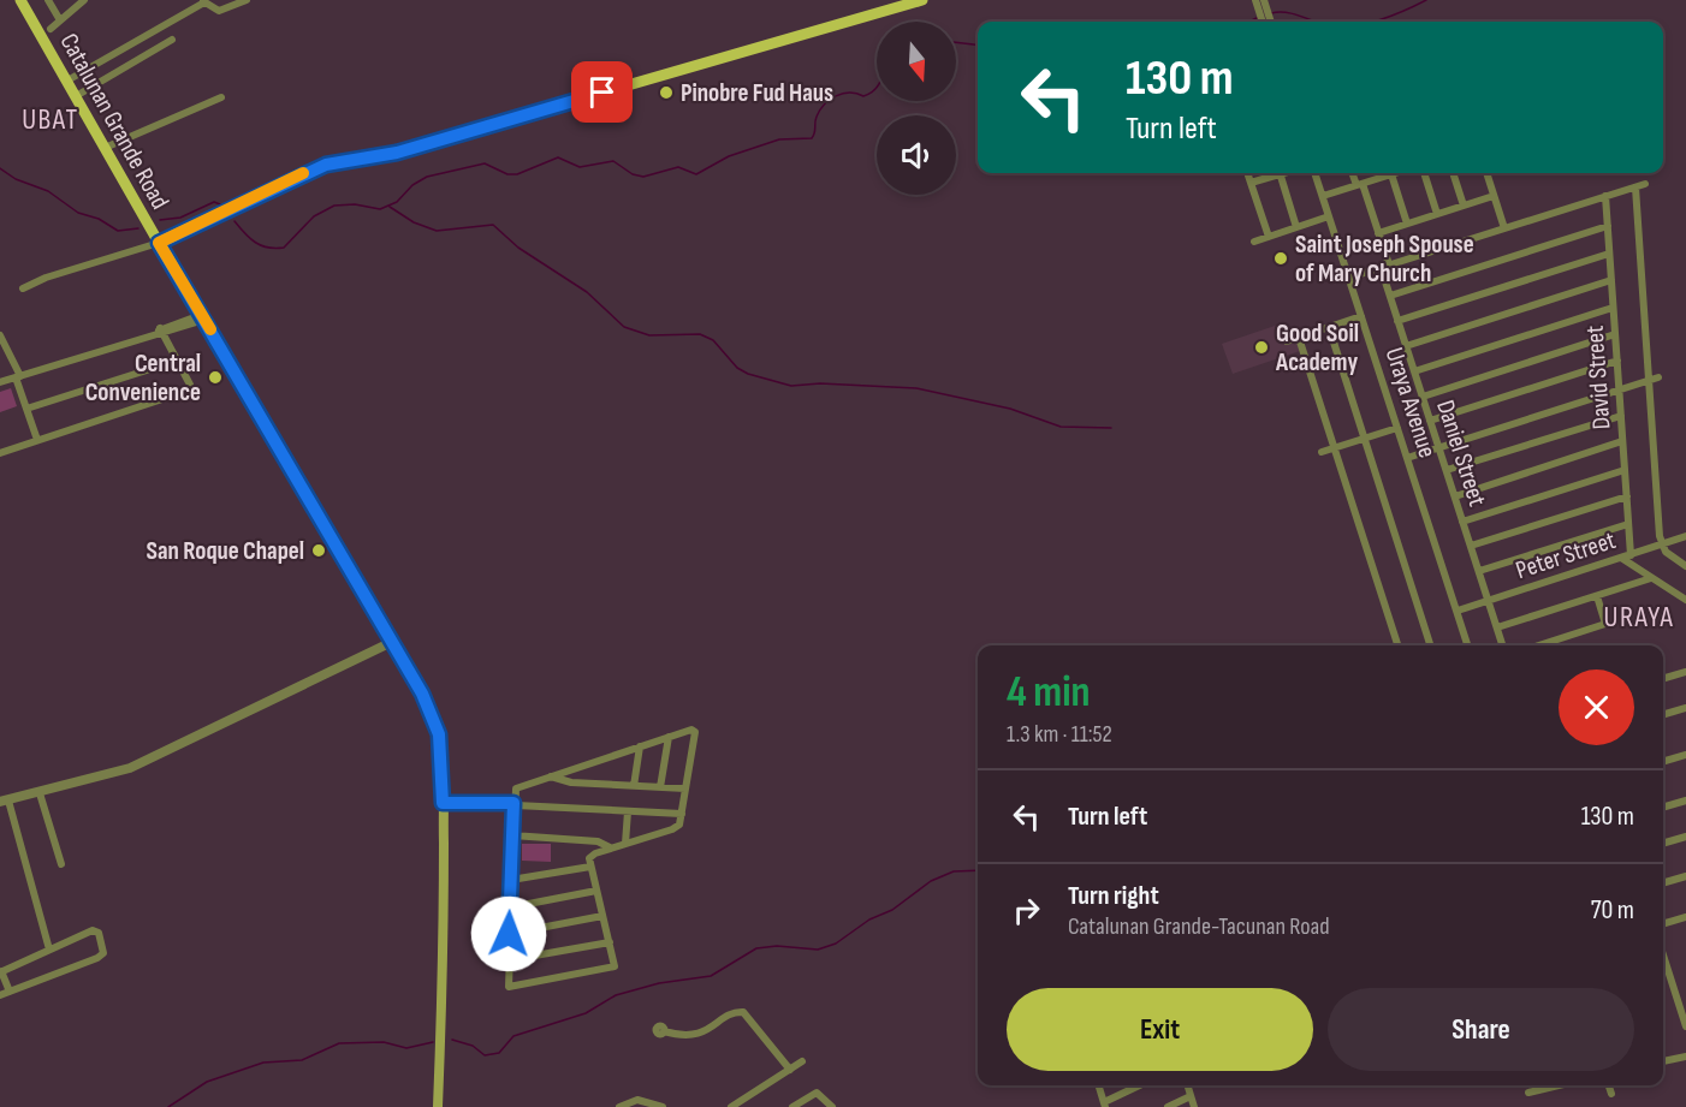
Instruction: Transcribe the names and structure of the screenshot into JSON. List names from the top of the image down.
{
  "streets": {
    "main road": ["Catalunan Grande Road"],
    "street": [
      "David Street",
      "Uraya Avenue",
      "Daniel Street",
      "Peter Street"
    ]
  },
  "crossings": [
    ["David Street", "Peter Street"],
    ["Uraya Avenue", "Peter Street"],
    ["Daniel Street", "Peter Street"]
  ],
  "districts": ["UBAT", "URAYA"],
  "places": [
    "Pinobre Fud Haus",
    "Saint Joseph Spouse of Mary Church",
    "Good Soil Academy",
    "Central Convenience",
    "San Roque Chapel"
  ],
  "north": "bottom",
  "page": {
    "turn": ["130 m", "Turn left"],
    "heading": ["4 min", "1.3 km · 11:52"],
    "list": [
      {
        "name": "Turn left",
        "value": "130 m"
      },
      {
        "name": "Turn right",
        "note": "Catalunan Grande-Tacunan Road",
        "value": "70 m"
      }
    ],
    "buttons": ["Exit", "Share"]
  }
}
